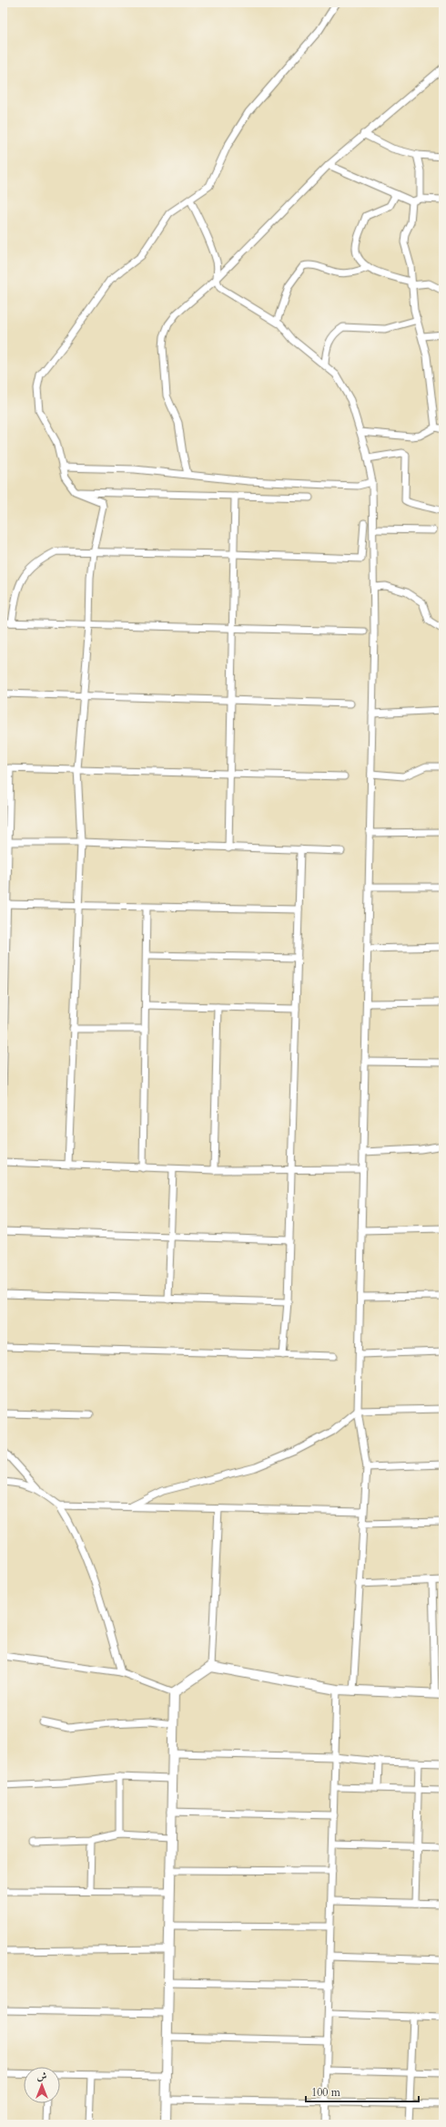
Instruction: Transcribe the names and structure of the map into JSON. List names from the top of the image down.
{
  "scale_bar": "100 m",
  "north": "top"
}
